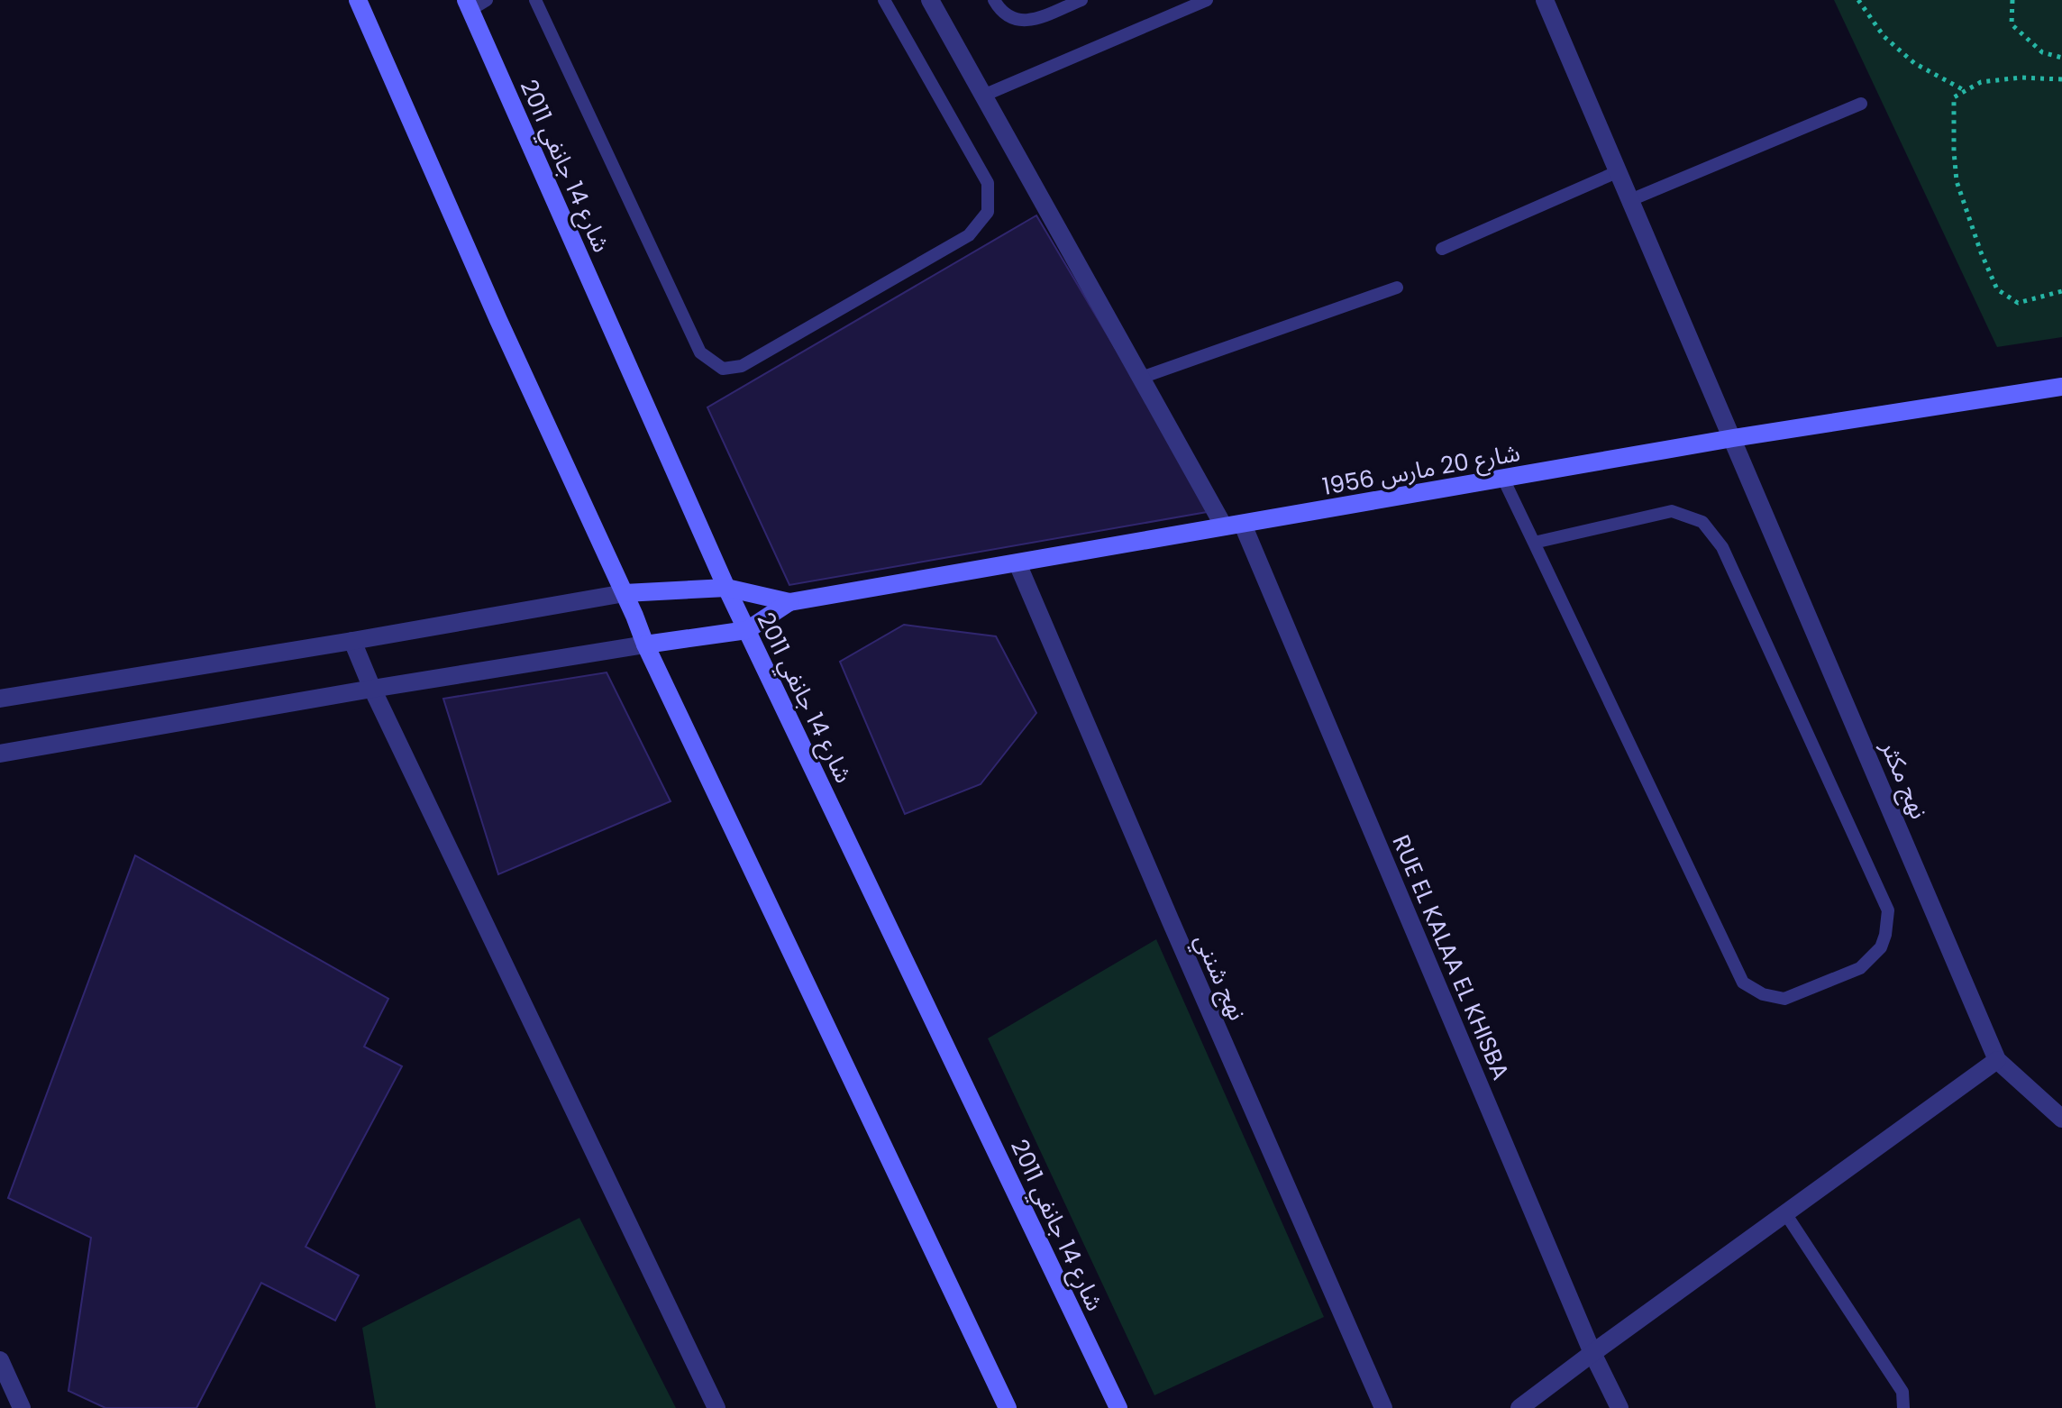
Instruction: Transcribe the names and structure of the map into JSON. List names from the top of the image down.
{
  "streets": {
    "street": [
      "شارع 14 جانفي 2011",
      "شارع 20 مارس 1956",
      "نهج مكثر",
      "RUE EL KALAA EL KHISBA",
      "نهج شنني"
    ]
  },
  "crossings": [
    ["شارع 14 جانفي 2011", "شارع 20 مارس 1956"],
    ["شارع 20 مارس 1956", "نهج مكثر"],
    ["شارع 20 مارس 1956", "RUE EL KALAA EL KHISBA"],
    ["شارع 20 مارس 1956", "نهج شنني"]
  ]
}
